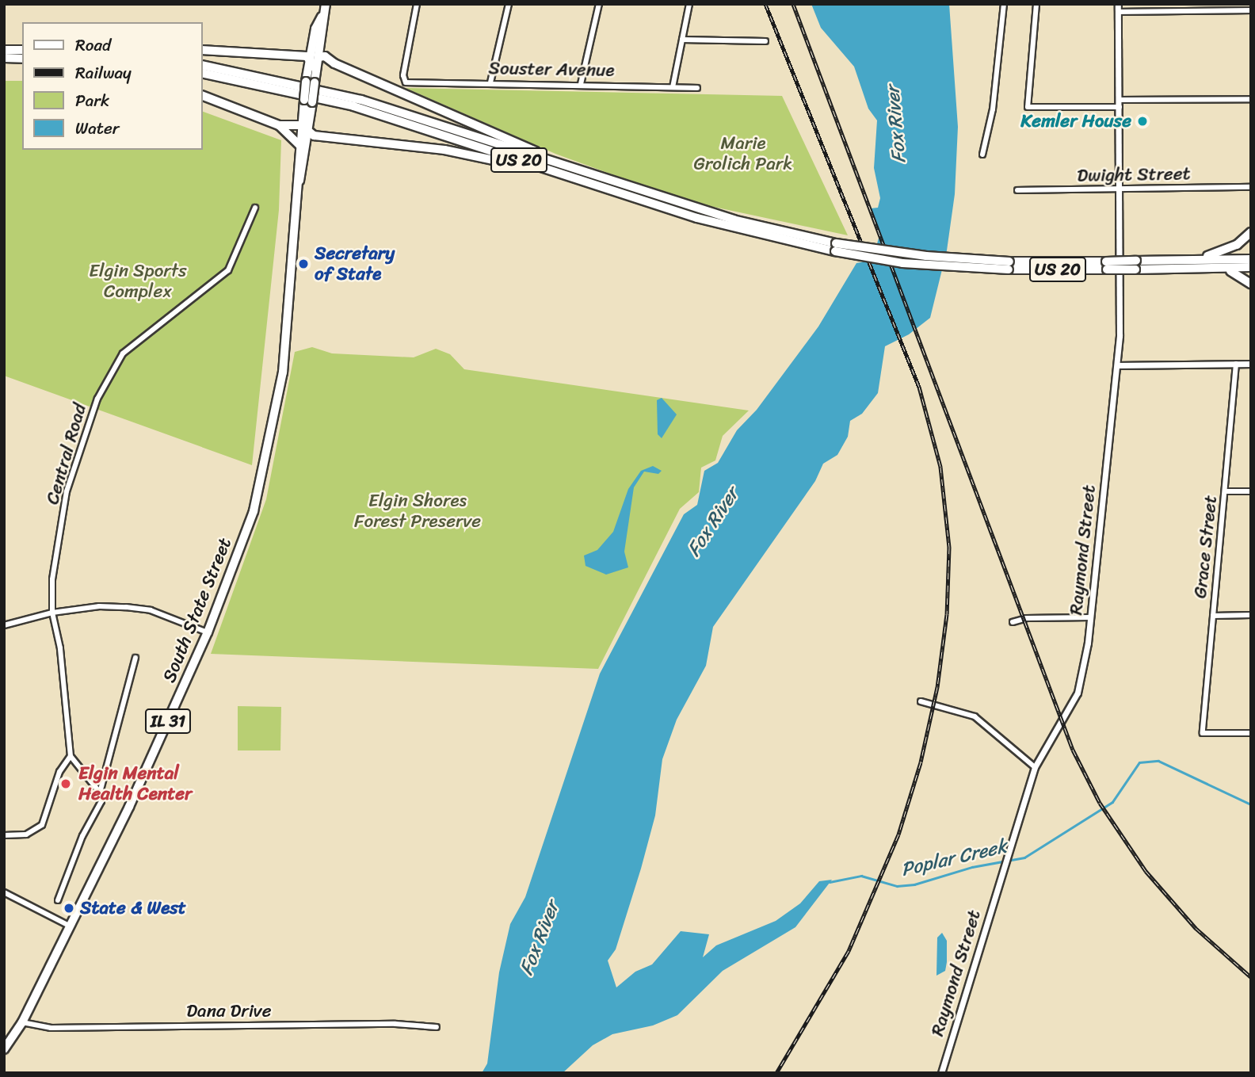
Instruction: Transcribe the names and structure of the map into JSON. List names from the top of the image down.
{
  "streets": {
    "highway": ["US 20"],
    "main road": ["South State Street", "IL 31"],
    "street": [
      "Souster Avenue",
      "Dwight Street",
      "Central Road",
      "Grace Street",
      "Raymond Street",
      "Dana Drive"
    ]
  },
  "crossings": [
    ["Dwight Street", "Raymond Street"],
    ["South State Street", "Dana Drive"]
  ],
  "water": ["Fox River", "Poplar Creek"],
  "parks": ["Marie Grolich Park", "Elgin Sports Complex", "Elgin Shores Forest Preserve"],
  "places": [
    "Kemler House",
    "Secretary of State",
    "Elgin Mental Health Center",
    "State & West"
  ],
  "legend": [
    "Road",
    "Railway",
    "Park",
    "Water"
  ]
}
